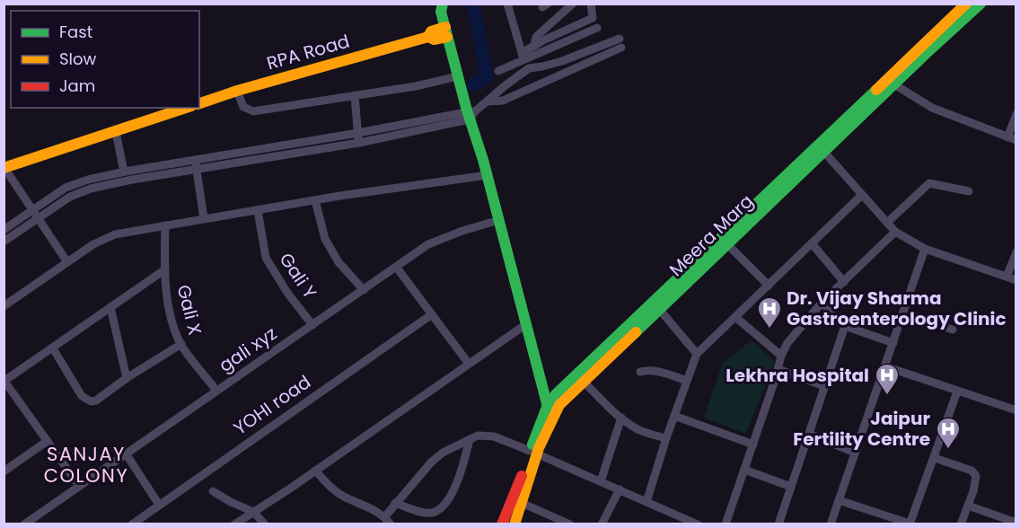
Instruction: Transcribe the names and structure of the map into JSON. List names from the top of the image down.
{
  "streets": {
    "main road": ["RPA Road", "Meera Marg"],
    "street": [
      "Gali Y",
      "Gali X",
      "gali xyz",
      "YOHI road"
    ]
  },
  "crossings": [
    ["Gali Y", "gali xyz"],
    ["Gali X", "gali xyz"]
  ],
  "districts": ["SANJAY COLONY"],
  "places": {
    "hospital": ["Dr. Vijay Sharma Gastroenterology Clinic", "Lekhra Hospital", "Jaipur Fertility Centre"]
  },
  "legend": ["Fast", "Slow", "Jam"]
}
